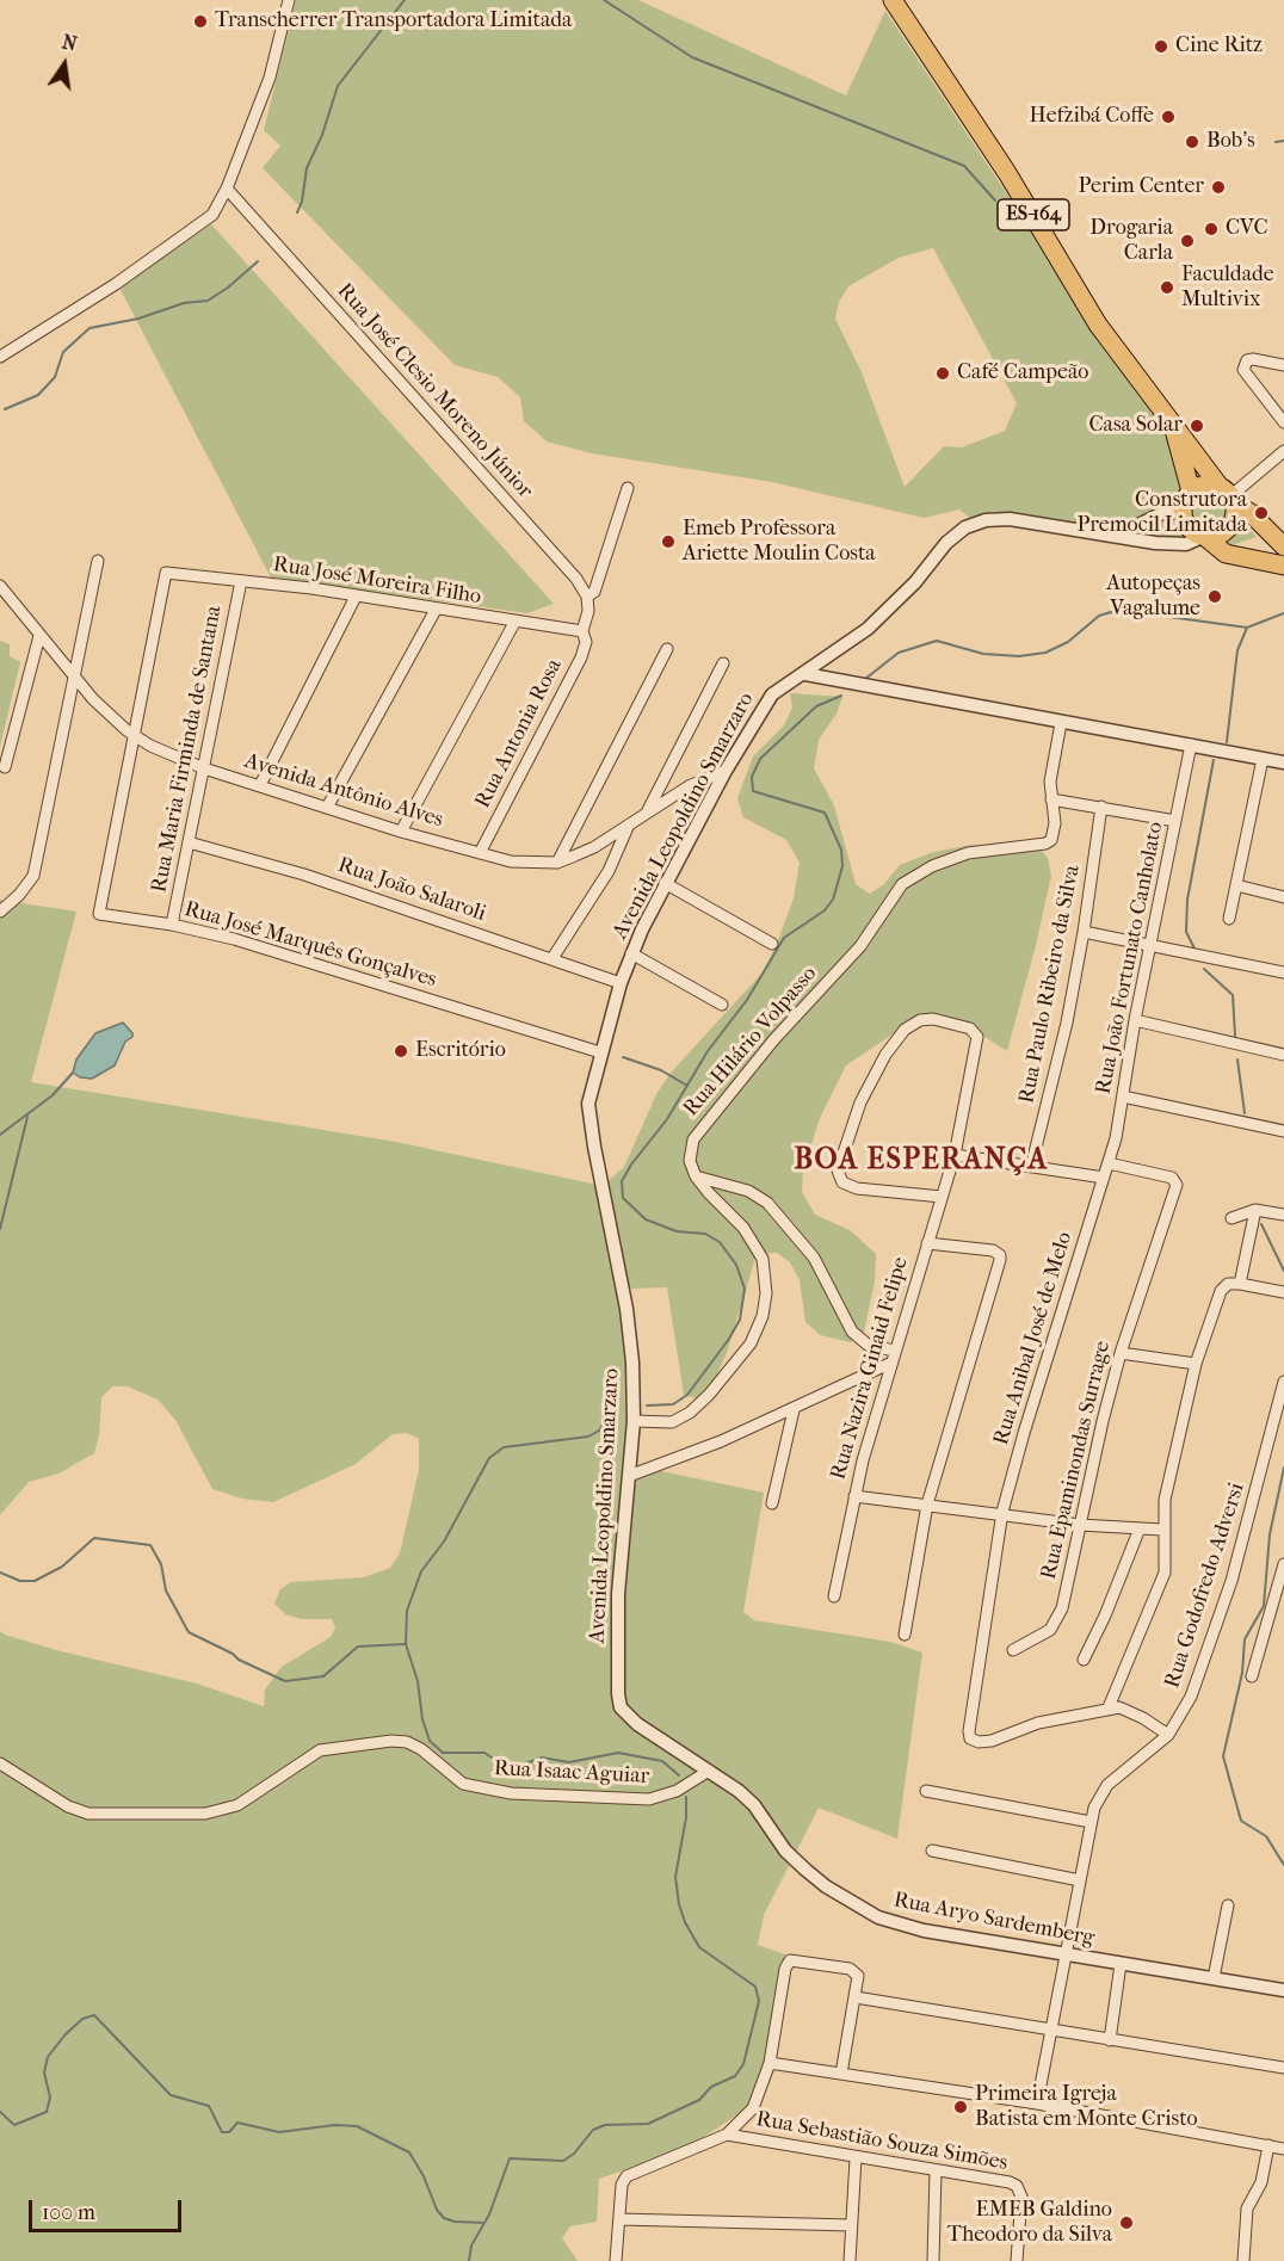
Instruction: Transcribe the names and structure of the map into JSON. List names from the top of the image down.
{
  "streets": {
    "highway": ["ES-164"],
    "street": [
      "Rua José Clesio Moreno Júnior",
      "Rua José Moreira Filho",
      "Rua Antonia Rosa",
      "Rua Maria Firminda de Santana",
      "Avenida Antônio Alves",
      "Avenida Leopoldino Smarzaro",
      "Rua João Salaroli",
      "Rua José Marquês Gonçalves",
      "Rua João Fortunato Canholato",
      "Rua Paulo Ribeiro da Silva",
      "Rua Hilário Volpasso",
      "Rua Anibal José de Melo",
      "Rua Nazira Ginaid Felipe",
      "Rua Epaminondas Surrage",
      "Rua Godofredo Adversi",
      "Rua Isaac Aguiar",
      "Rua Aryo Sardemberg",
      "Rua Sebastião Souza Simões"
    ]
  },
  "crossings": [
    ["ES-164", "Avenida Leopoldino Smarzaro"],
    ["Rua José Moreira Filho", "Rua Antonia Rosa"],
    ["Rua José Moreira Filho", "Rua Maria Firminda de Santana"],
    ["Rua José Moreira Filho", "Avenida Antônio Alves"],
    ["Rua José Moreira Filho", "Rua José Marquês Gonçalves"],
    ["Rua Antonia Rosa", "Avenida Antônio Alves"],
    ["Rua Maria Firminda de Santana", "Avenida Antônio Alves"],
    ["Rua Maria Firminda de Santana", "Rua João Salaroli"],
    ["Rua Maria Firminda de Santana", "Rua José Marquês Gonçalves"],
    ["Avenida Antônio Alves", "Avenida Leopoldino Smarzaro"],
    ["Avenida Antônio Alves", "Rua José Marquês Gonçalves"],
    ["Avenida Leopoldino Smarzaro", "Rua João Salaroli"],
    ["Avenida Leopoldino Smarzaro", "Rua José Marquês Gonçalves"],
    ["Avenida Leopoldino Smarzaro", "Rua Isaac Aguiar"],
    ["Avenida Leopoldino Smarzaro", "Rua Aryo Sardemberg"],
    ["Rua João Fortunato Canholato", "Rua Anibal José de Melo"],
    ["Rua João Fortunato Canholato", "Rua Epaminondas Surrage"],
    ["Rua Godofredo Adversi", "Rua Aryo Sardemberg"],
    ["Rua Isaac Aguiar", "Rua Aryo Sardemberg"]
  ],
  "districts": ["BOA ESPERANÇA"],
  "places": [
    "Transcherrer Transportadora Limitada",
    "Cine Ritz",
    "Hefzibá Coffe",
    "Bob's",
    "Perim Center",
    "CVC",
    "Drogaria Carla",
    "Faculdade Multivix",
    "Café Campeão",
    "Casa Solar",
    "Construtora Premocil Limitada",
    "Emeb Professora Ariette Moulin Costa",
    "Autopeças Vagalume",
    "Escritório",
    "Primeira Igreja Batista em Monte Cristo",
    "EMEB Galdino Theodoro da Silva"
  ],
  "scale_bar": "100 m",
  "north": "top"
}
